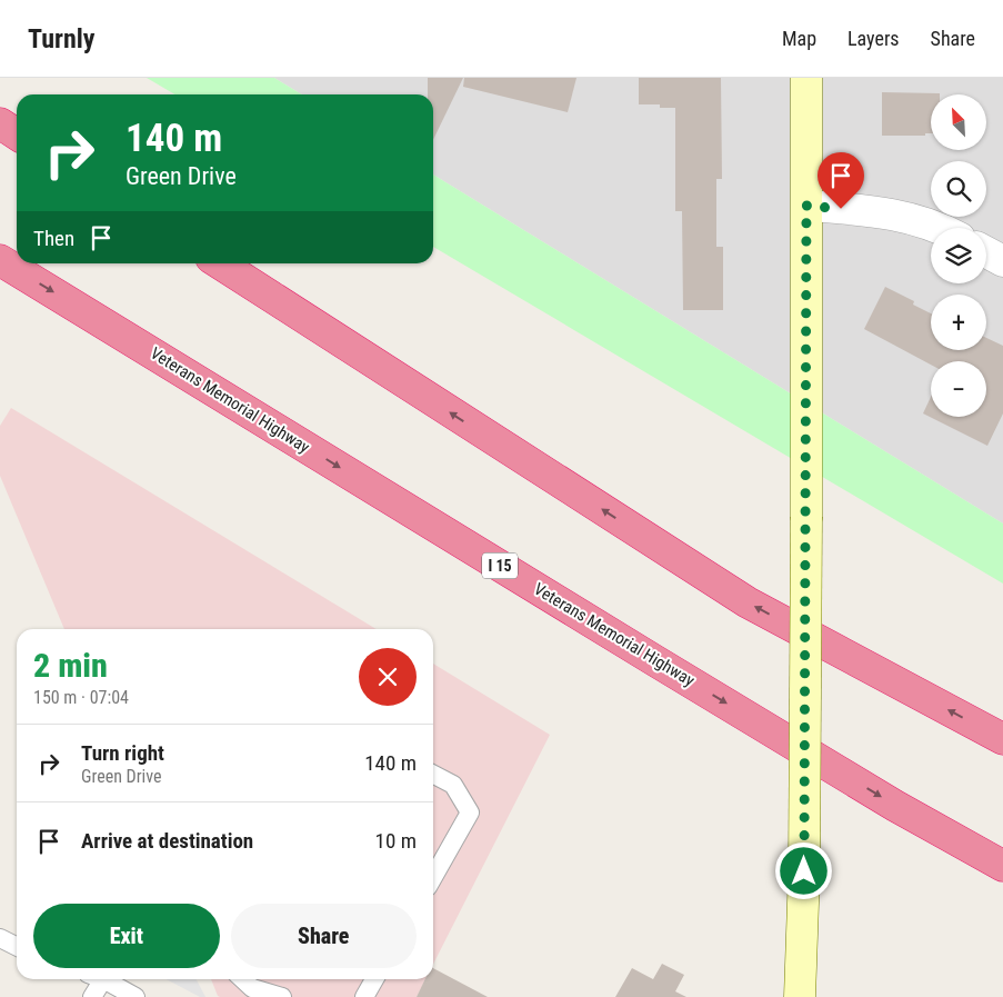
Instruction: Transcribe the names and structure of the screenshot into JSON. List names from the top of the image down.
{
  "streets": {
    "highway": ["Veterans Memorial Highway", "I 15"]
  },
  "north": "top left",
  "page": {
    "header": "Turnly",
    "nav": ["Map", "Layers", "Share"],
    "map_buttons": ["+", "−"],
    "turn": ["140 m", "Green Drive"],
    "then": "Then",
    "heading": ["2 min", "150 m · 07:04"],
    "list": [
      {
        "name": "Turn right",
        "note": "Green Drive",
        "value": "140 m"
      },
      {
        "name": "Arrive at destination",
        "value": "10 m"
      }
    ],
    "buttons": ["Exit", "Share"]
  }
}
